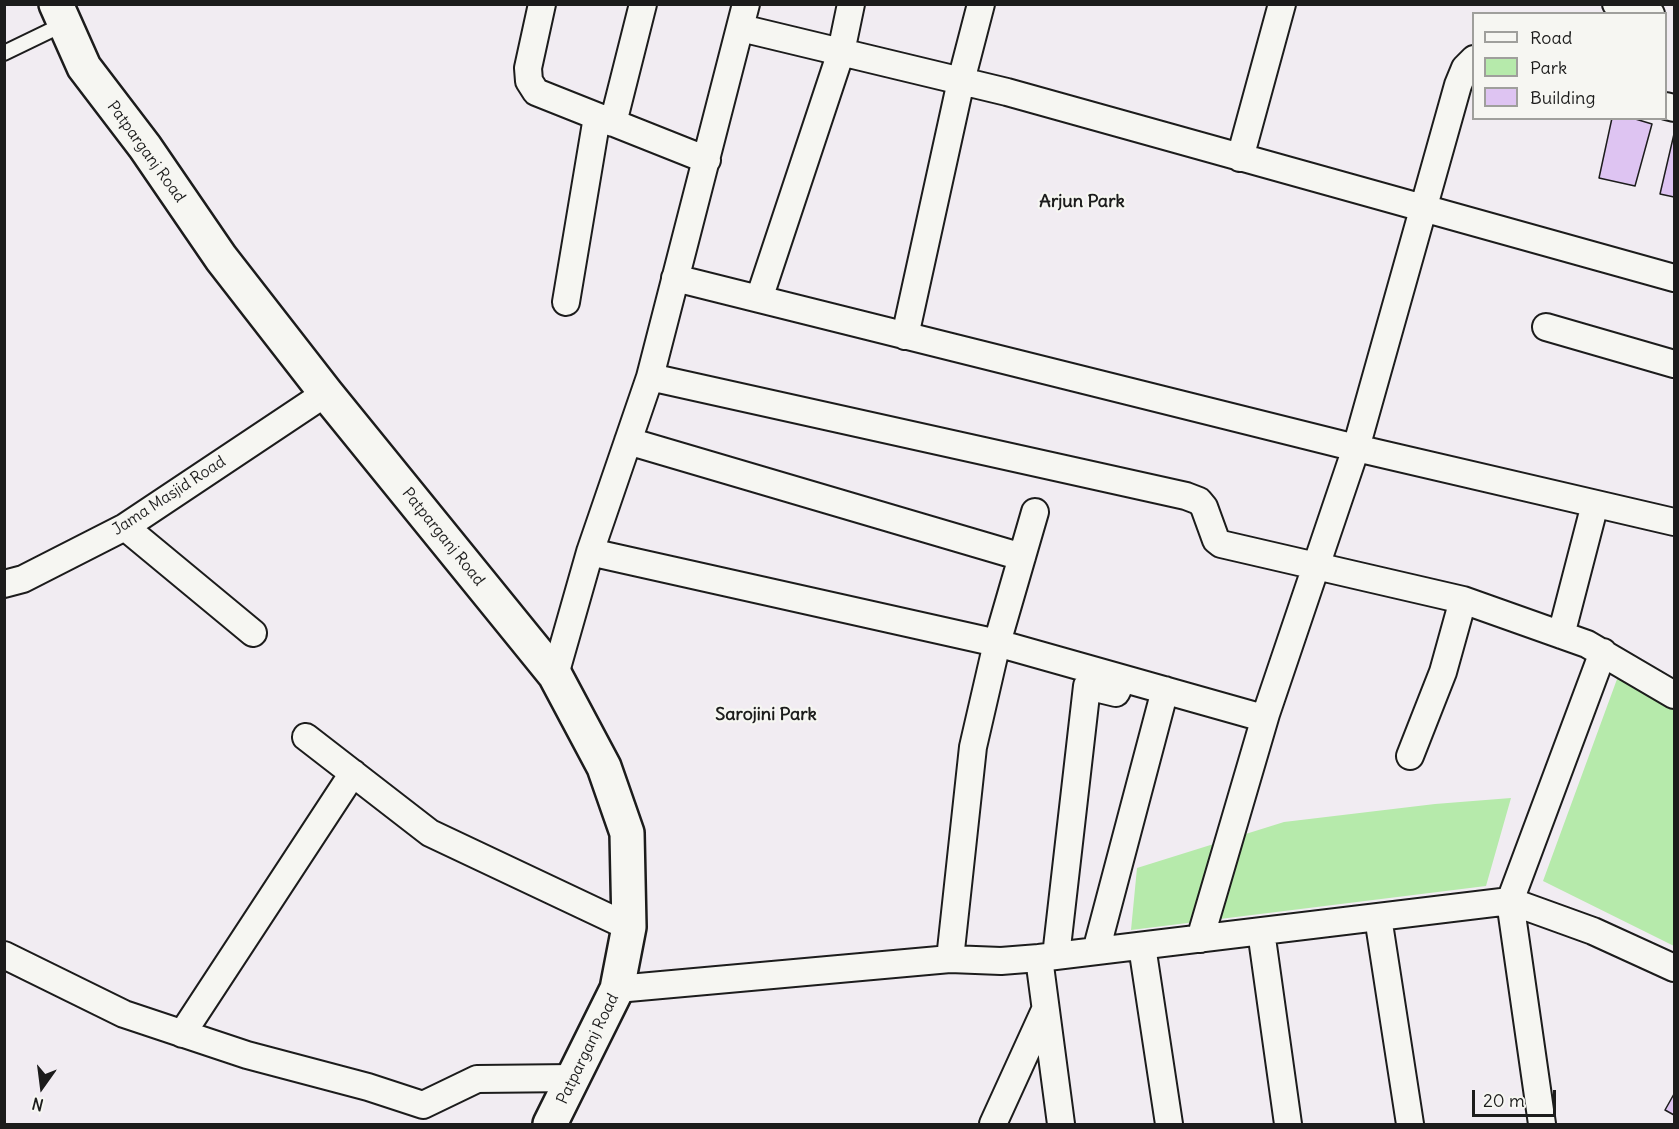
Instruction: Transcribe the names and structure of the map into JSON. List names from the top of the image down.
{
  "streets": {
    "street": ["Patparganj Road", "Jama Masjid Road"]
  },
  "crossings": [
    ["Patparganj Road", "Jama Masjid Road"]
  ],
  "districts": ["Arjun Park", "Sarojini Park"],
  "legend": ["Road", "Park", "Building"],
  "scale_bar": "20 m",
  "north": "bottom"
}
